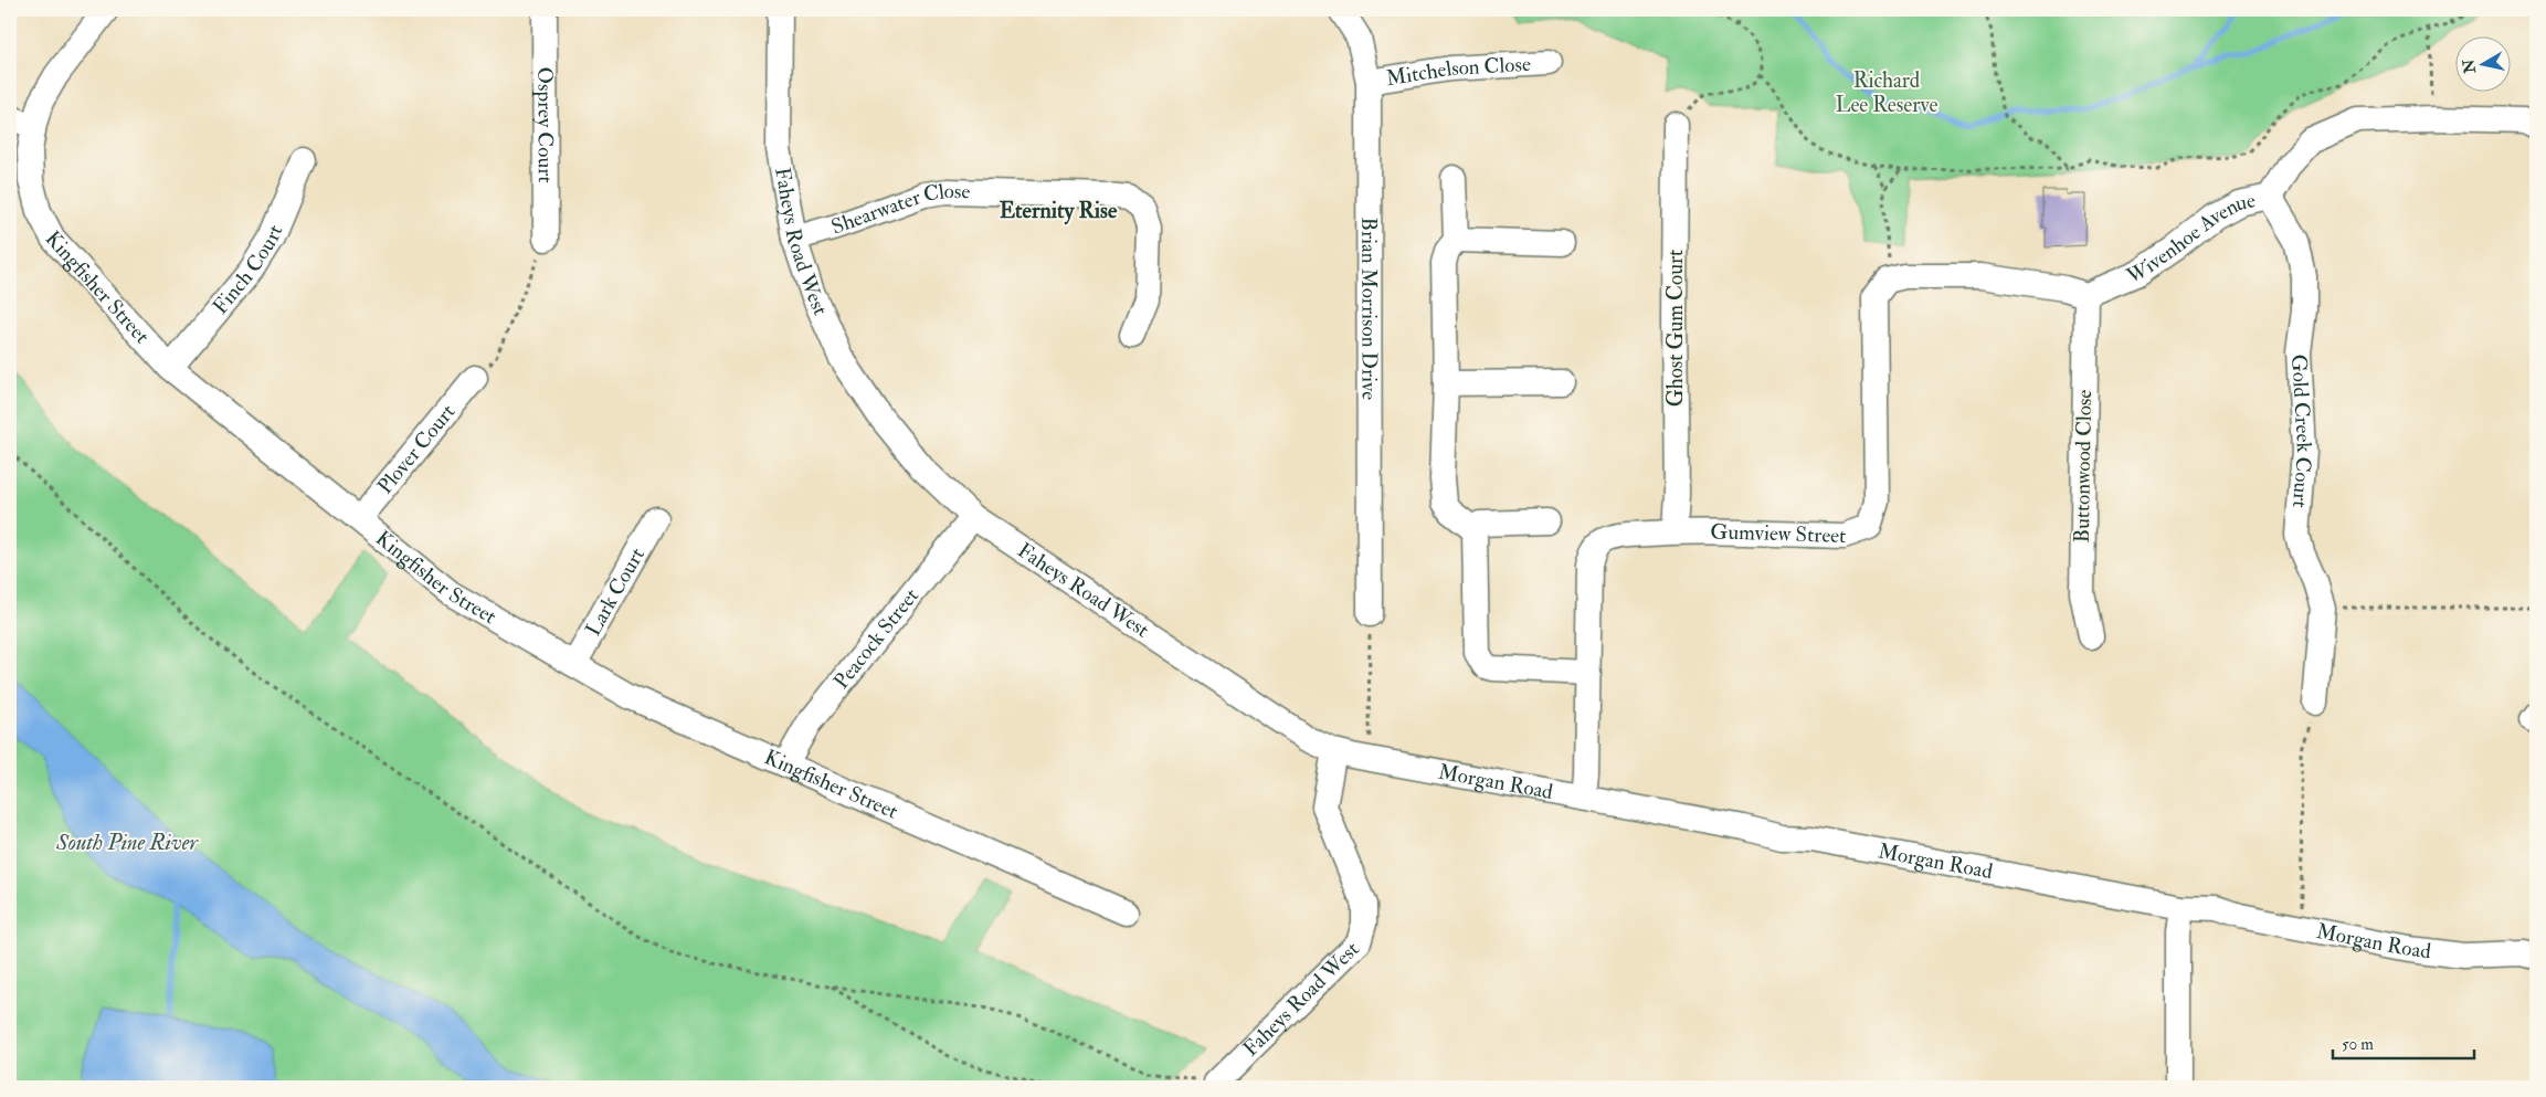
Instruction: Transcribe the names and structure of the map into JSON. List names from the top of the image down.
{
  "streets": {
    "street": [
      "Mitchelson Close",
      "Osprey Court",
      "Shearwater Close",
      "Wivenhoe Avenue",
      "Faheys Road West",
      "Finch Court",
      "Kingfisher Street",
      "Brian Morrison Drive",
      "Ghost Gum Court",
      "Gold Creek Court",
      "Plover Court",
      "Buttonwood Close",
      "Gumview Street",
      "Lark Court",
      "Peacock Street",
      "Morgan Road"
    ]
  },
  "crossings": [
    ["Mitchelson Close", "Brian Morrison Drive"],
    ["Shearwater Close", "Faheys Road West"],
    ["Wivenhoe Avenue", "Gold Creek Court"],
    ["Wivenhoe Avenue", "Buttonwood Close"],
    ["Faheys Road West", "Peacock Street"],
    ["Faheys Road West", "Morgan Road"],
    ["Finch Court", "Kingfisher Street"],
    ["Kingfisher Street", "Plover Court"],
    ["Kingfisher Street", "Lark Court"],
    ["Kingfisher Street", "Peacock Street"],
    ["Ghost Gum Court", "Gumview Street"],
    ["Gumview Street", "Morgan Road"]
  ],
  "districts": ["Eternity Rise"],
  "water": ["South Pine River"],
  "parks": ["Richard Lee Reserve"],
  "scale_bar": "50 m",
  "north": "left"
}
